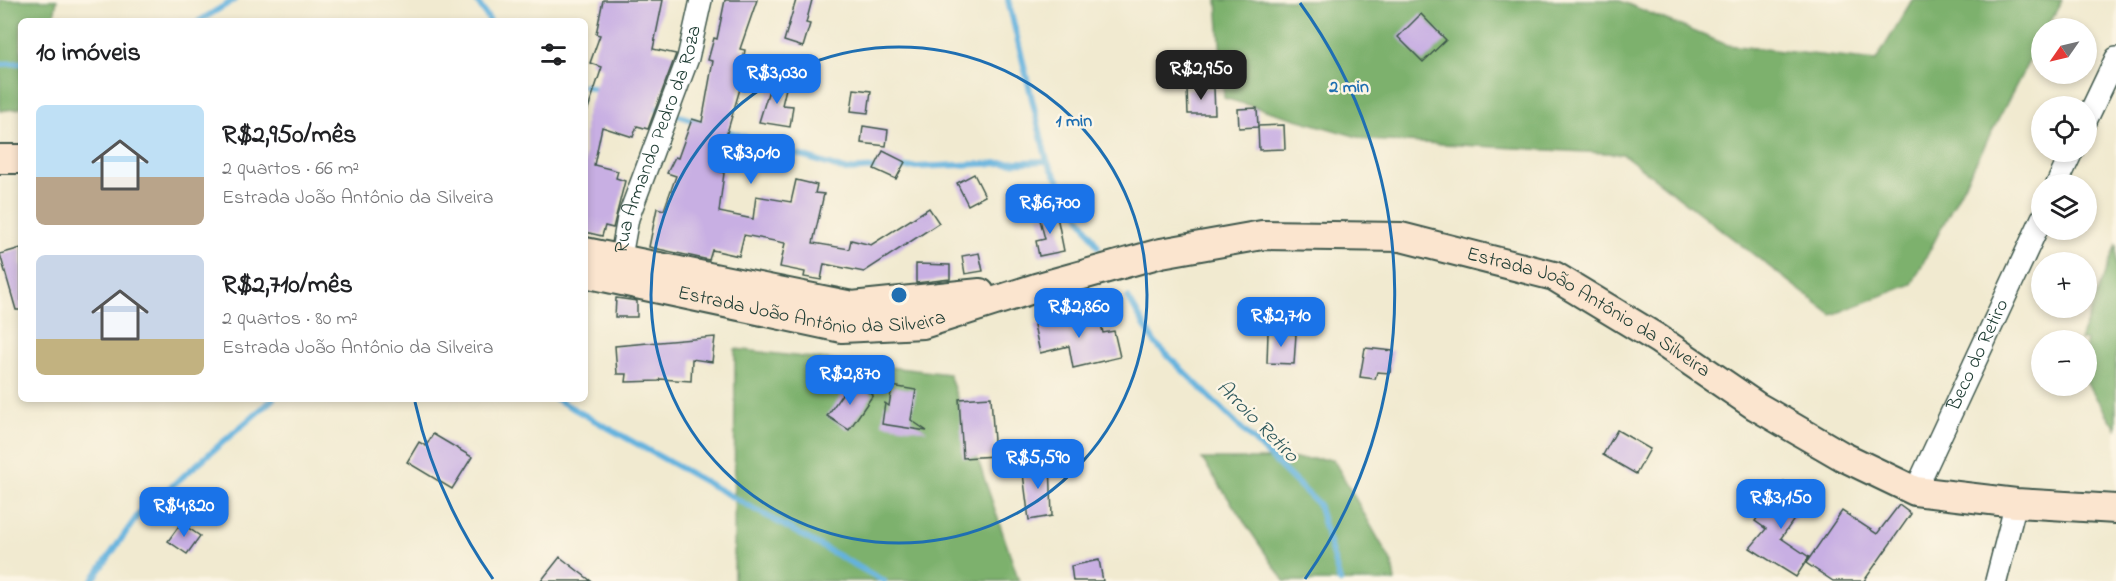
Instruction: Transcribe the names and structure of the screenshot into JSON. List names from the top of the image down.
{
  "streets": {
    "main road": ["Estrada João Antônio da Silveira"],
    "street": ["Rua Armando Pedro da Roza", "Beco do Retiro"]
  },
  "crossings": [
    ["Rua Armando Pedro da Roza", "Estrada João Antônio da Silveira"],
    ["Estrada João Antônio da Silveira", "Beco do Retiro"]
  ],
  "water": ["Arroio Retiro"],
  "north": "bottom left",
  "page": {
    "map_buttons": ["+", "−"],
    "heading": "10 imóveis",
    "price": [
      "R$2,950",
      "R$3,030",
      "R$3,010",
      "R$6,700",
      "R$2,860",
      "R$2,710",
      "R$2,870",
      "R$5,590",
      "R$3,150",
      "R$4,820"
    ],
    "list": [
      {
        "name": "R$2,950/mês",
        "note": "2 quartos · 66 m² · Estrada João Antônio da Silveira"
      },
      {
        "name": "R$2,710/mês",
        "note": "2 quartos · 80 m² · Estrada João Antônio da Silveira"
      }
    ]
  },
  "rings": ["2 min", "1 min"]
}
